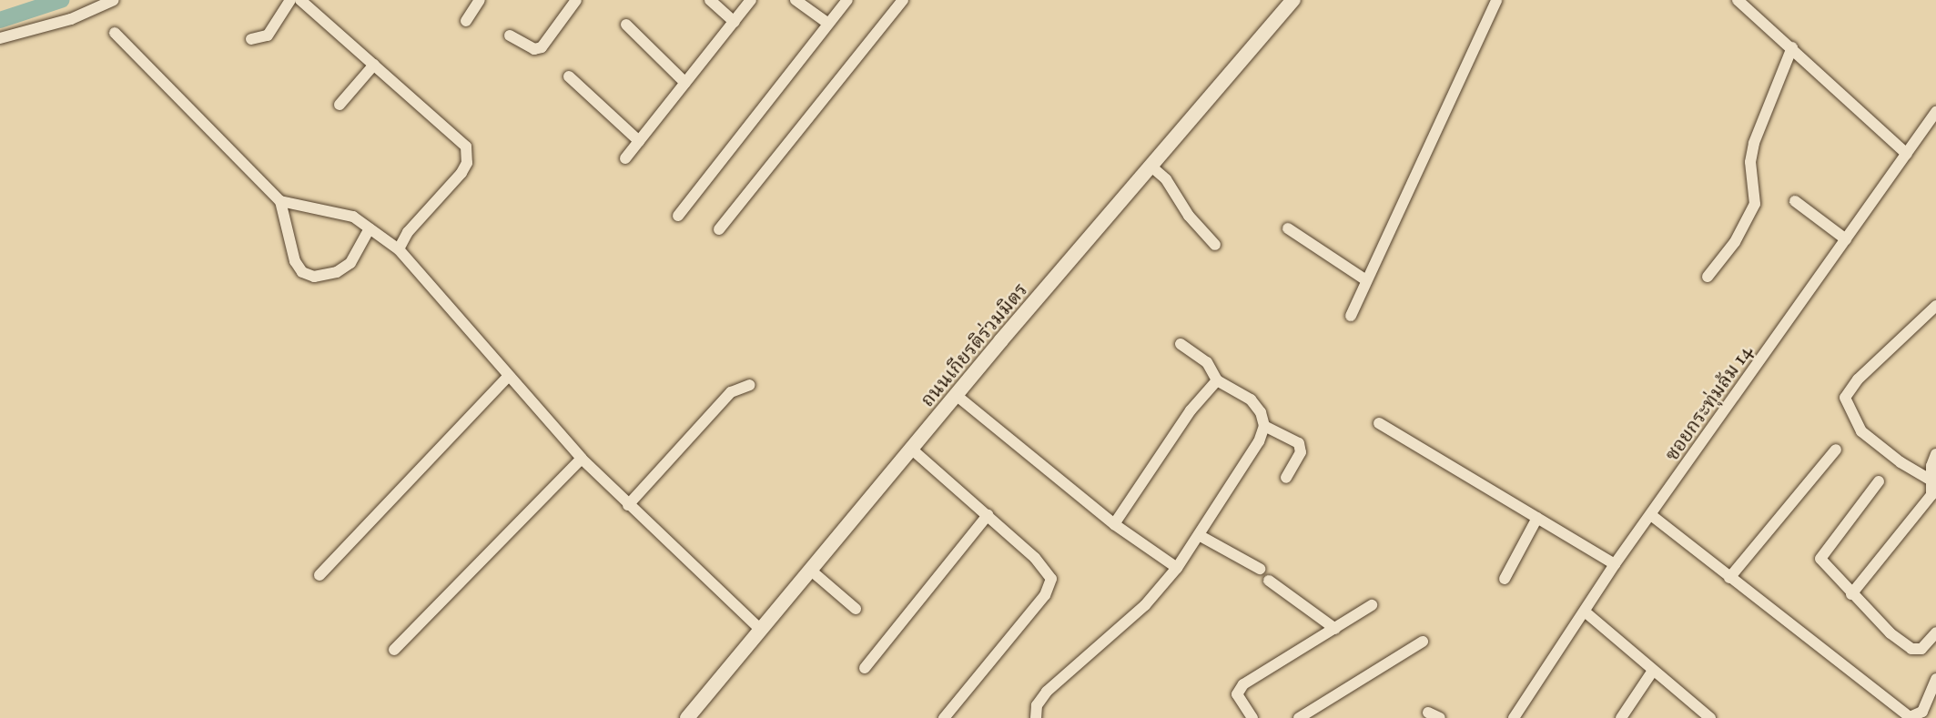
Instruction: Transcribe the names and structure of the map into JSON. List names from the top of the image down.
{
  "streets": {
    "street": ["ถนนเกียรติร่วมมิตร", "ซอยกระทุ่มล้ม 14"]
  }
}
